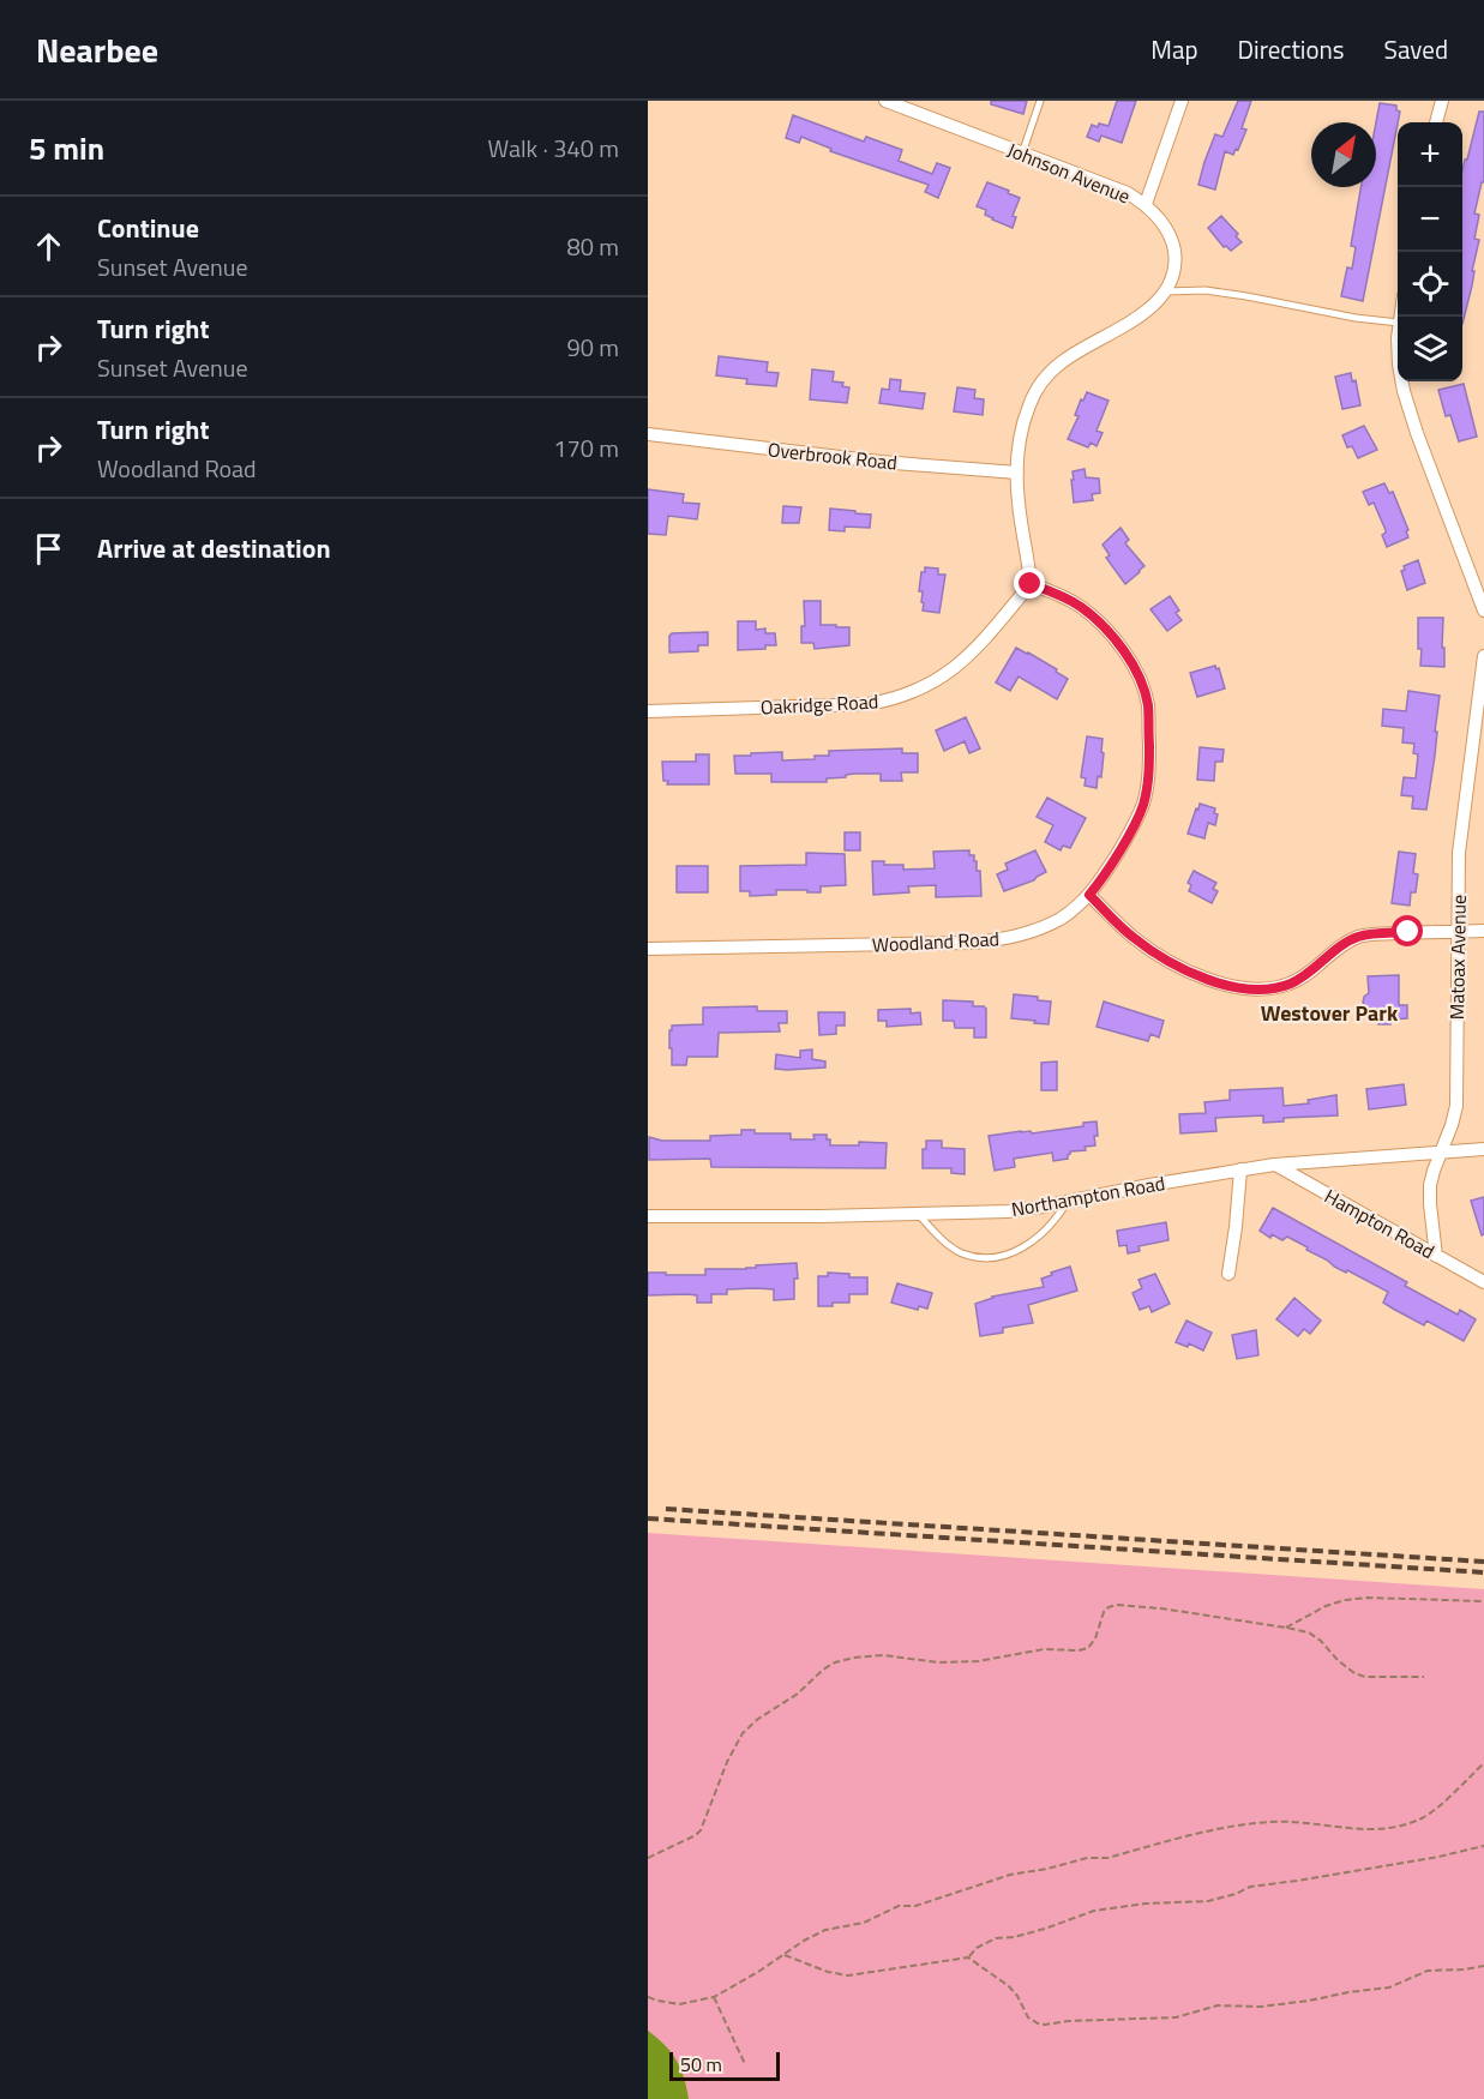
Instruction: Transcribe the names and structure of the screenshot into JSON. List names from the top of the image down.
{
  "streets": {
    "street": [
      "Johnson Avenue",
      "Overbrook Road",
      "Oakridge Road",
      "Woodland Road",
      "Matoax Avenue",
      "Northampton Road",
      "Hampton Road"
    ]
  },
  "crossings": [
    ["Oakridge Road", "Woodland Road"],
    ["Matoax Avenue", "Northampton Road"],
    ["Matoax Avenue", "Hampton Road"],
    ["Northampton Road", "Hampton Road"]
  ],
  "districts": ["Westover Park"],
  "scale_bar": "50 m",
  "north": "top right",
  "page": {
    "header": "Nearbee",
    "nav": ["Map", "Directions", "Saved"],
    "heading": ["5 min", "Walk · 340 m"],
    "map_buttons": ["+", "−"],
    "list": [
      ["Continue", "Sunset Avenue", "80 m"],
      ["Turn right", "Sunset Avenue", "90 m"],
      ["Turn right", "Woodland Road", "170 m"],
      "Arrive at destination"
    ],
    "scale": "50 m"
  }
}
